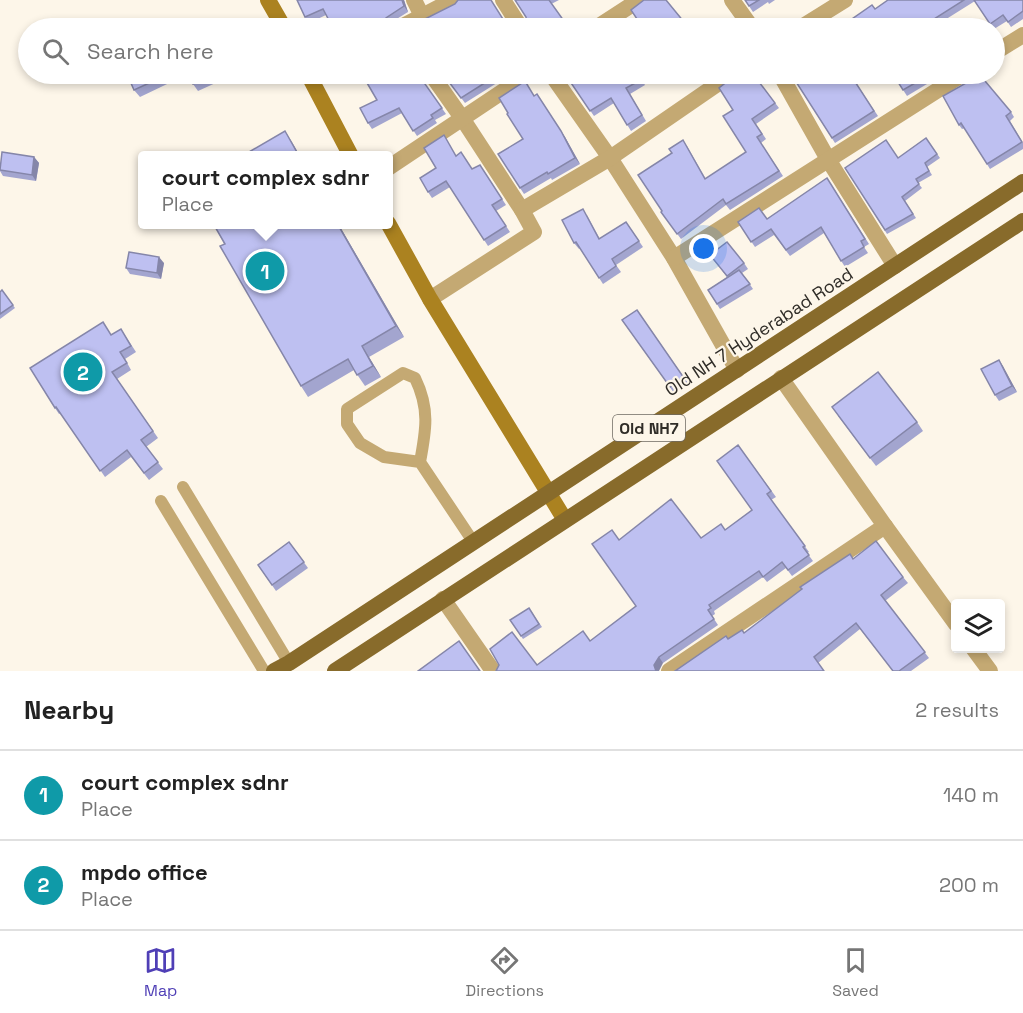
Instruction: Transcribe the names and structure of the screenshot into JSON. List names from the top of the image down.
{
  "streets": {
    "main road": ["Old NH 7 Hyderabad Road", "Old NH7"]
  },
  "page": {
    "search": "Search here",
    "popup": ["court complex sdnr", "Place"],
    "pins": ["1", "2"],
    "heading": ["Nearby", "2 results"],
    "list": [
      {
        "mark": "1",
        "name": "court complex sdnr",
        "note": "Place",
        "value": "140 m"
      },
      {
        "mark": "2",
        "name": "mpdo office",
        "note": "Place",
        "value": "200 m"
      }
    ],
    "nav": ["Map", "Directions", "Saved"]
  }
}
